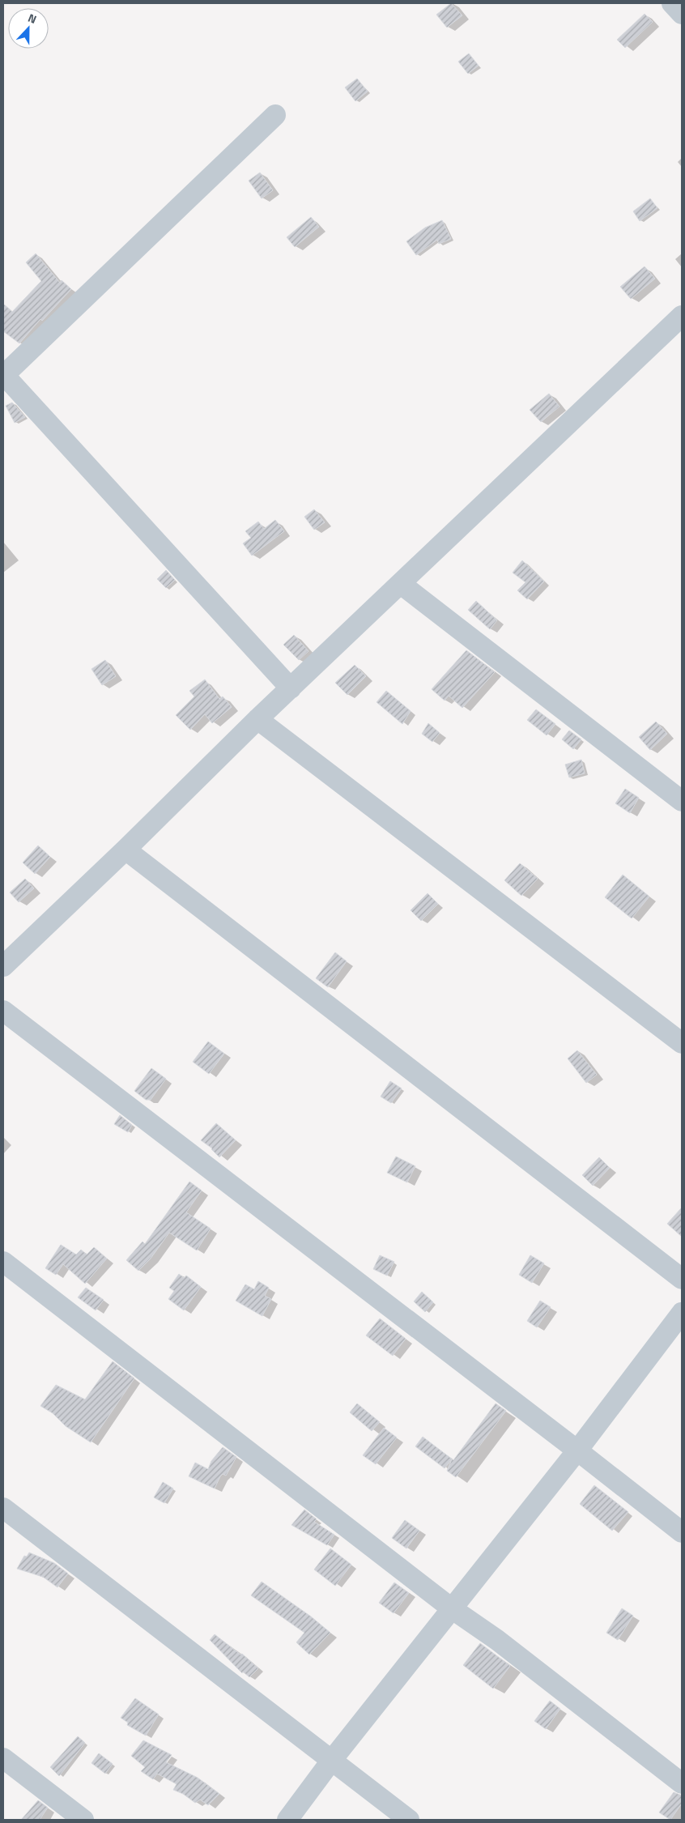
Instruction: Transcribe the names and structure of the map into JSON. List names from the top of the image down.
{
  "north": "top"
}
